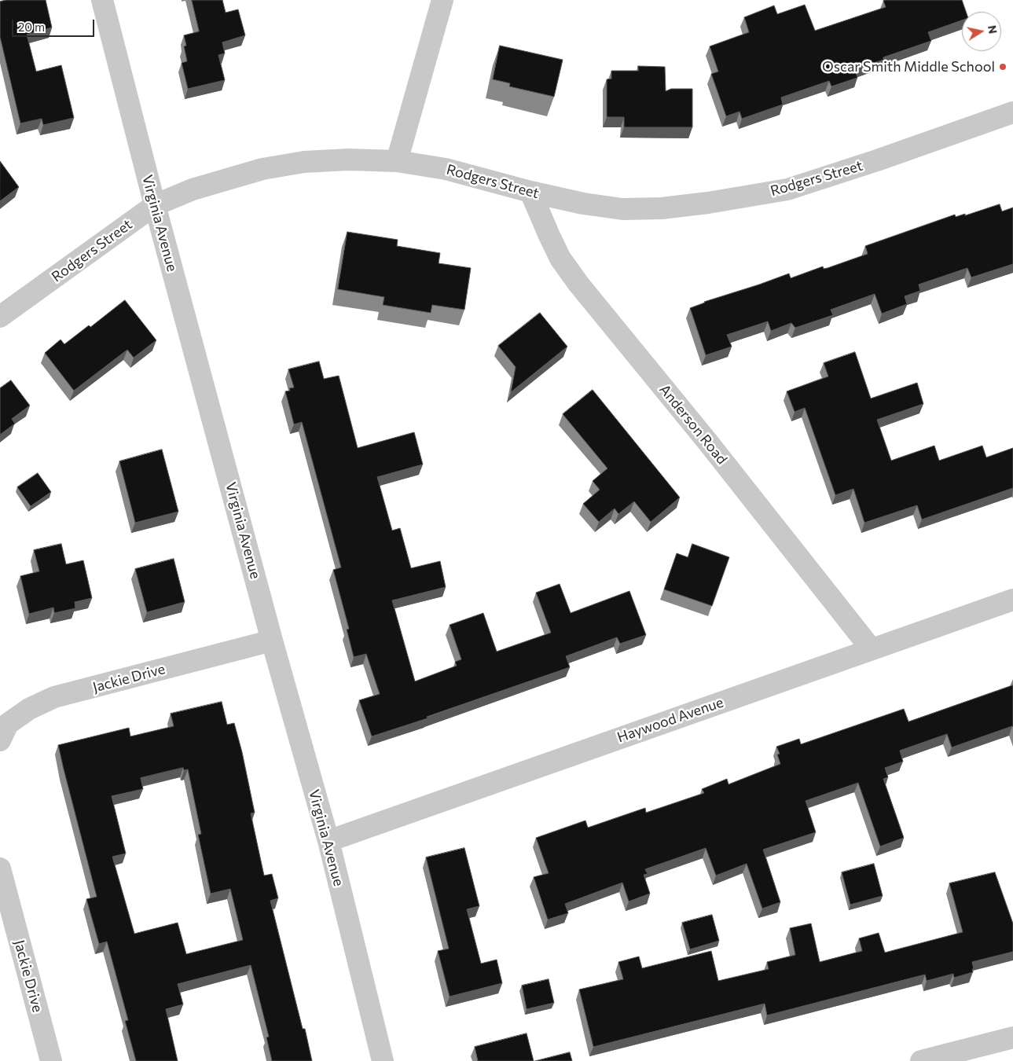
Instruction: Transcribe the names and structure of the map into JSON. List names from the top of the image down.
{
  "streets": {
    "street": [
      "Rodgers Street",
      "Virginia Avenue",
      "Anderson Road",
      "Jackie Drive",
      "Haywood Avenue"
    ]
  },
  "crossings": [
    ["Rodgers Street", "Virginia Avenue"],
    ["Rodgers Street", "Anderson Road"],
    ["Virginia Avenue", "Jackie Drive"],
    ["Virginia Avenue", "Haywood Avenue"],
    ["Anderson Road", "Haywood Avenue"]
  ],
  "places": ["Oscar Smith Middle School"],
  "scale_bar": "20 m",
  "north": "right"
}
